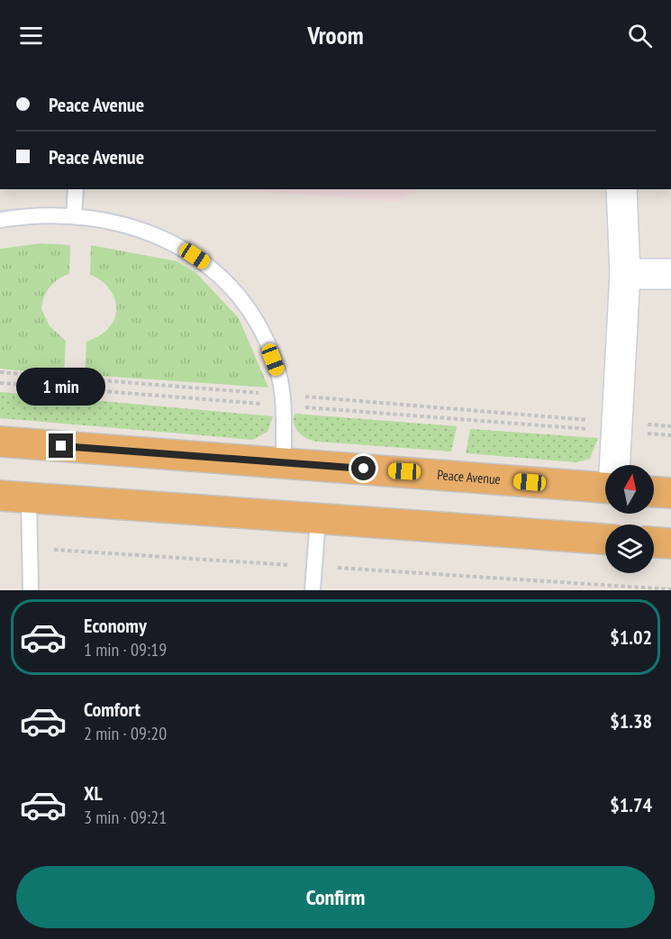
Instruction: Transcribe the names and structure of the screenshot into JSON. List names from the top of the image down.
{
  "streets": {
    "highway": ["Peace Avenue"]
  },
  "north": "top",
  "page": {
    "header": "Vroom",
    "banner": ["Peace Avenue", "Peace Avenue"],
    "bubble": "1 min",
    "list": [
      {
        "name": "Economy",
        "note": "1 min · 09:19",
        "value": "$1.02"
      },
      {
        "name": "Comfort",
        "note": "2 min · 09:20",
        "value": "$1.38"
      },
      {
        "name": "XL",
        "note": "3 min · 09:21",
        "value": "$1.74"
      }
    ],
    "buttons": "Confirm"
  }
}
